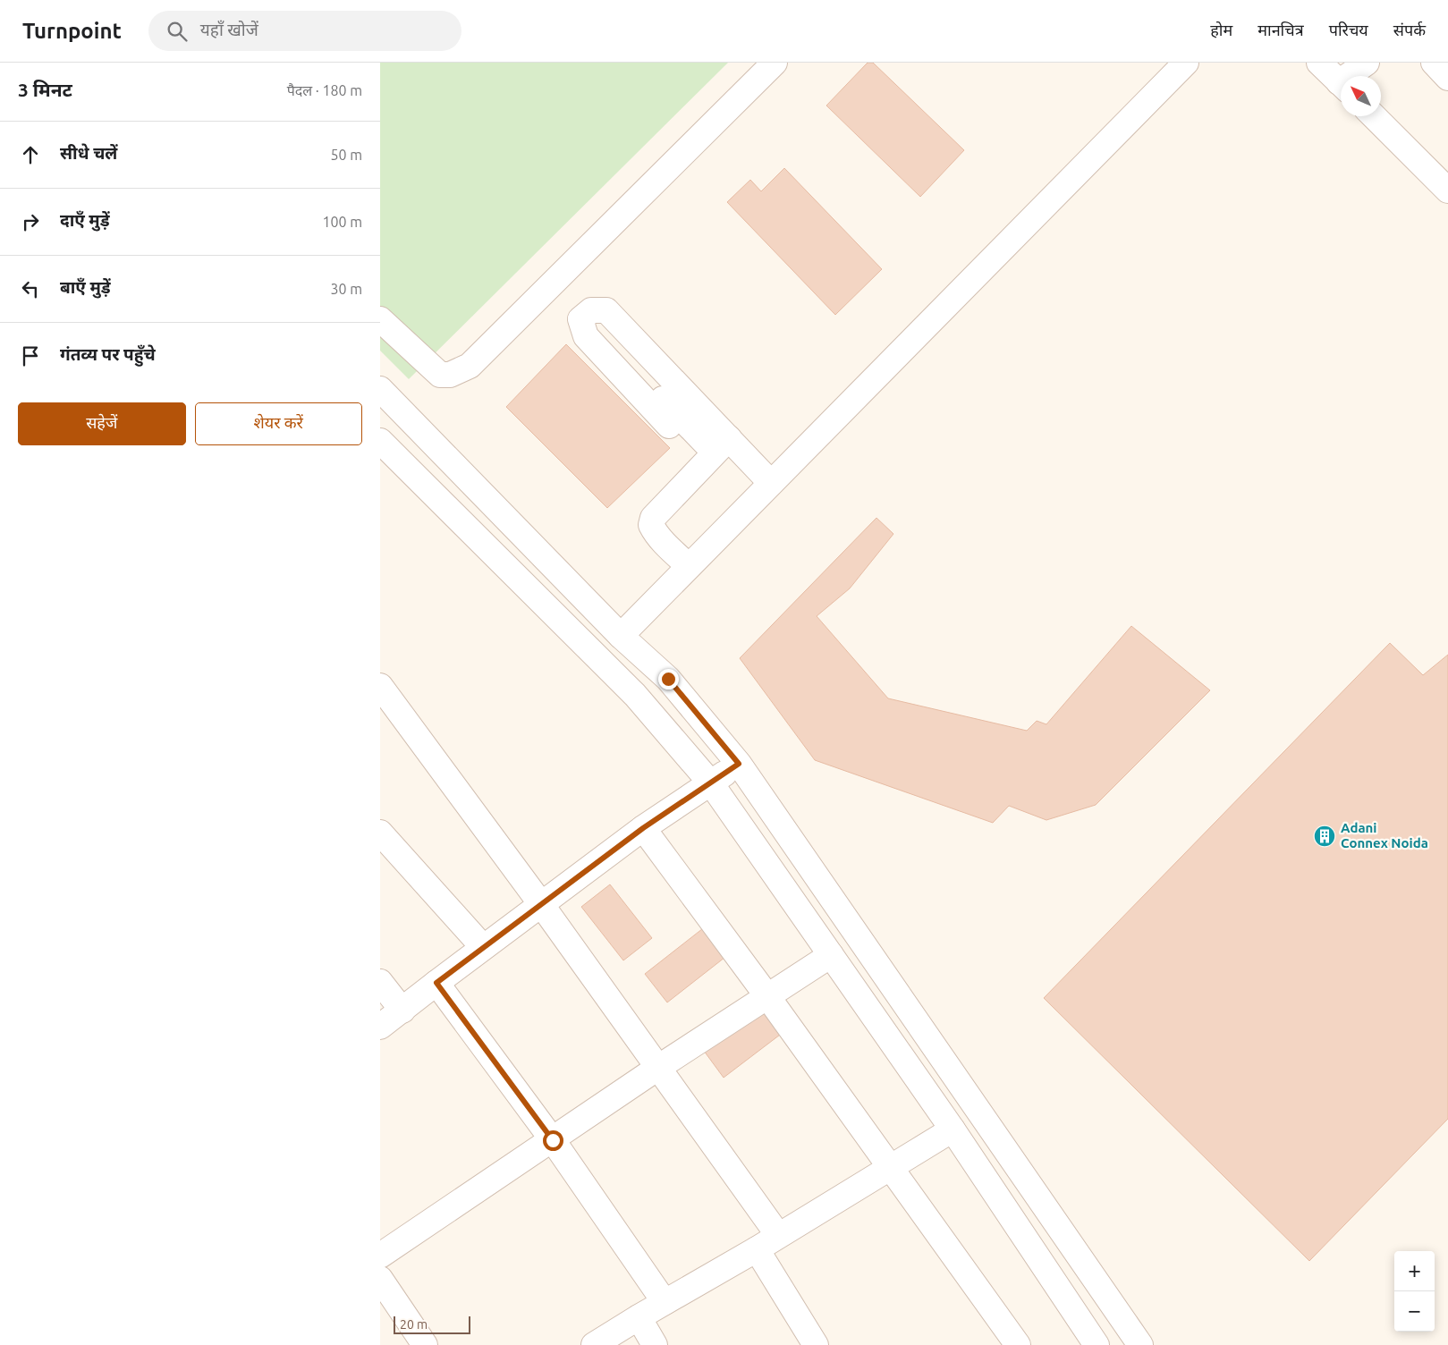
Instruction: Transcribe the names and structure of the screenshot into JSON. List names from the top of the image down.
{
  "places": {
    "building": ["Adani Connex Noida"]
  },
  "scale_bar": "20 m",
  "north": "top left",
  "page": {
    "header": "Turnpoint",
    "search": "यहाँ खोजें",
    "nav": [
      "होम",
      "मानचित्र",
      "परिचय",
      "संपर्क"
    ],
    "heading": ["3 मिनट", "पैदल · 180 m"],
    "list": [
      ["सीधे चलें", "50 m"],
      ["दाएँ मुड़ें", "100 m"],
      ["बाएँ मुड़ें", "30 m"],
      "गंतव्य पर पहुँचे"
    ],
    "buttons": ["सहेजें", "शेयर करें"],
    "map_buttons": ["+", "−"],
    "scale": "20 m"
  }
}
